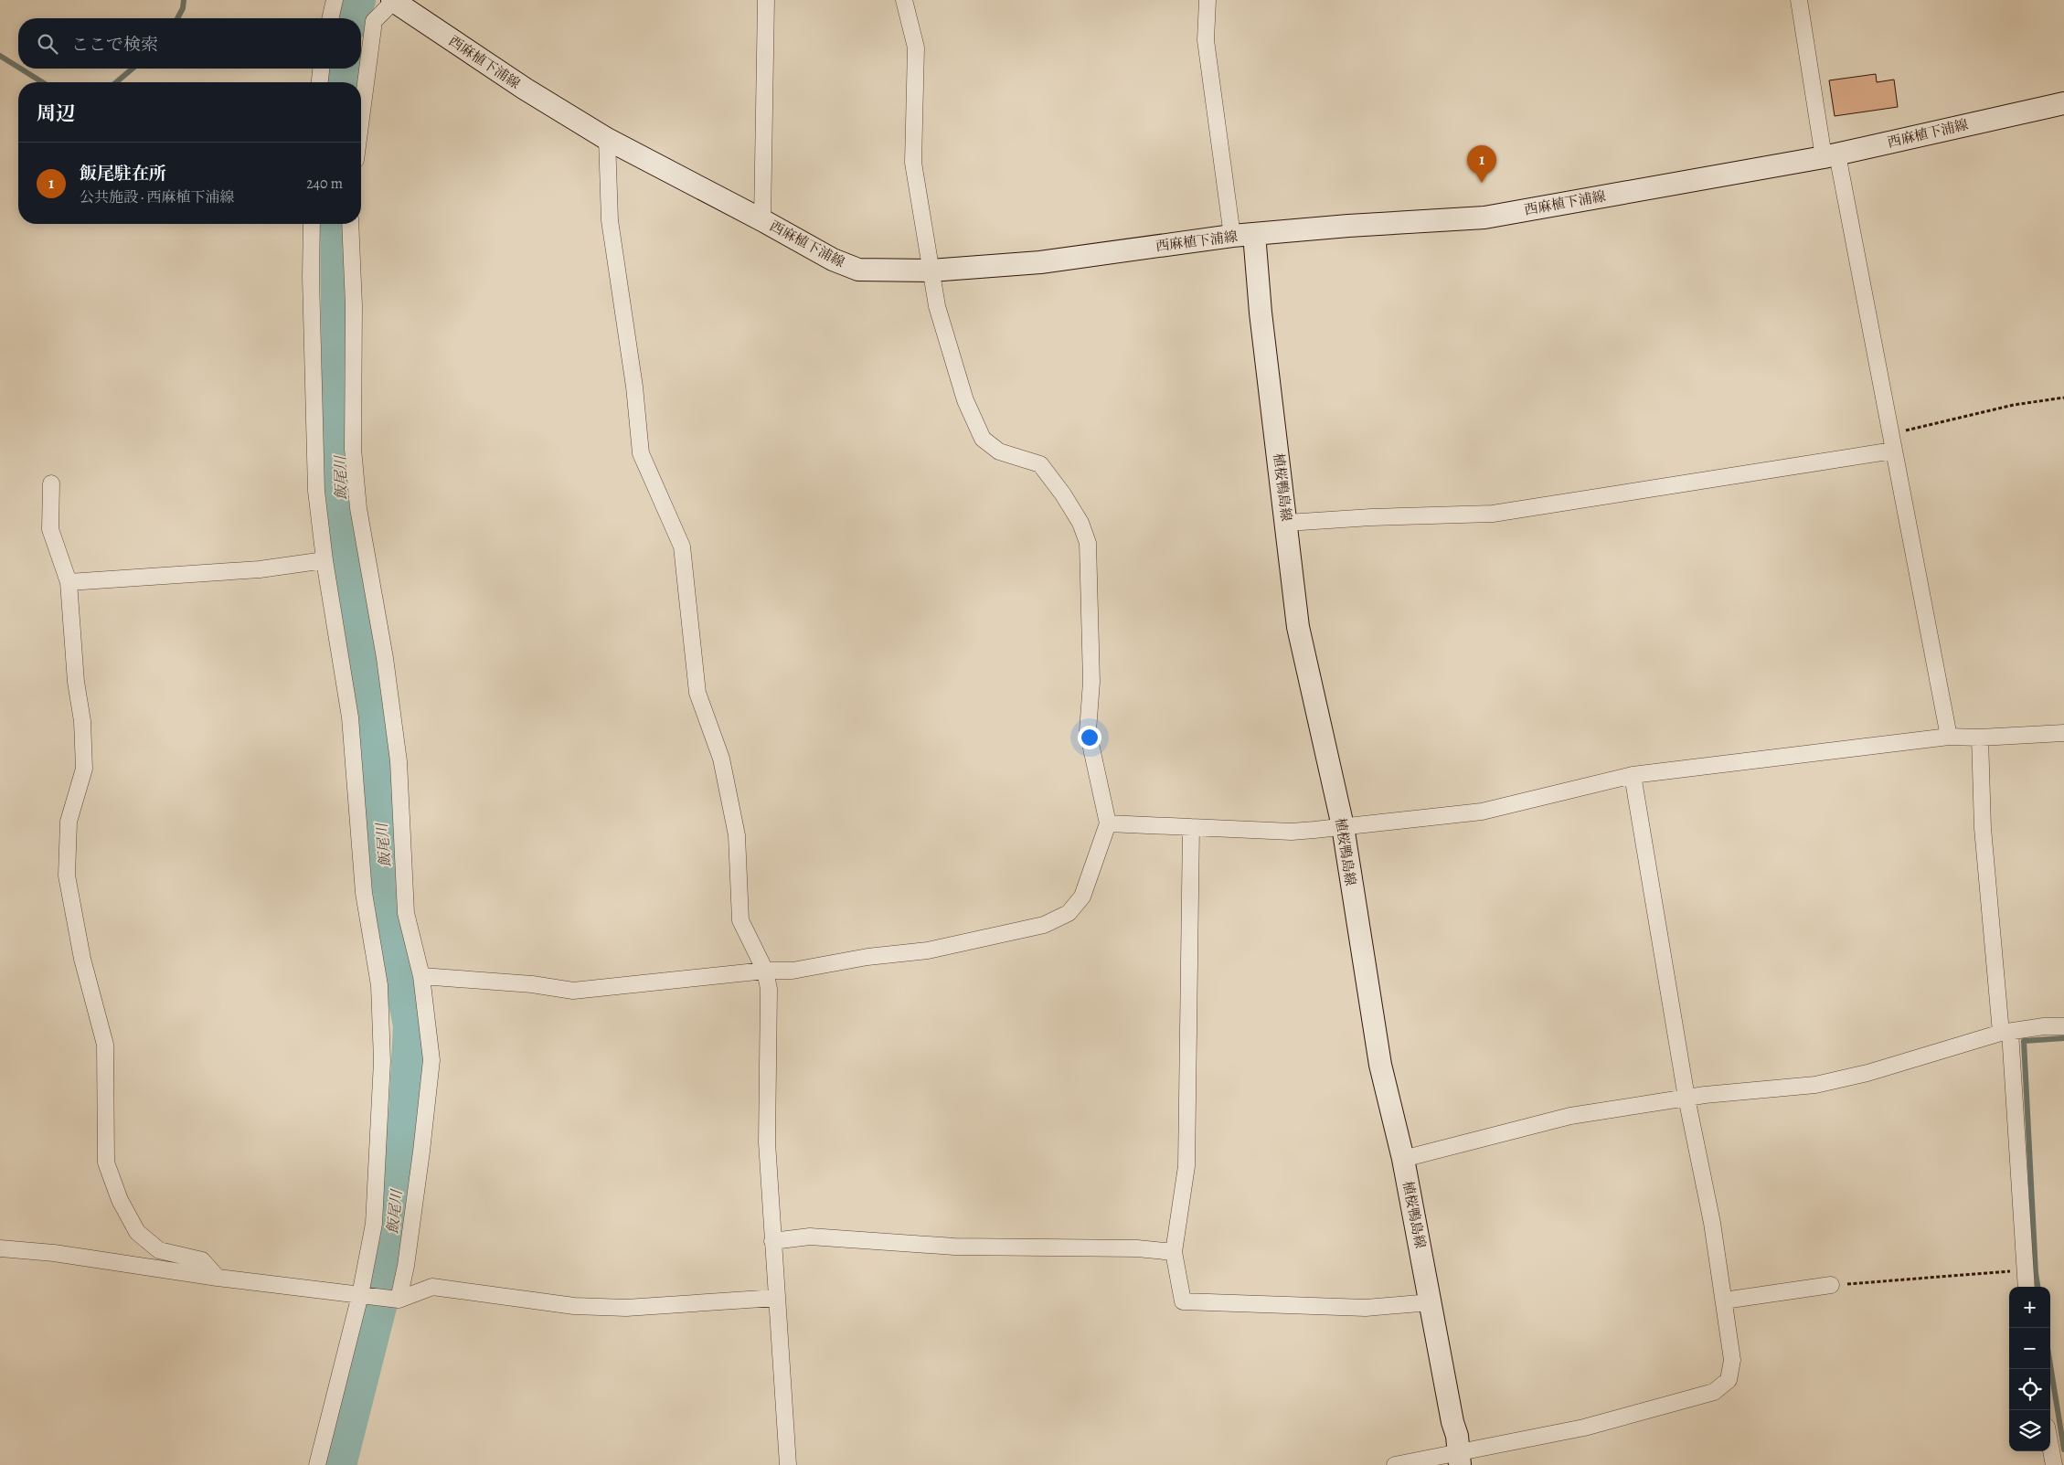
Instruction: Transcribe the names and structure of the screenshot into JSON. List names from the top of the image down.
{
  "streets": {
    "main road": ["西麻植下浦線", "植桜鴨島線"]
  },
  "crossings": [
    ["西麻植下浦線", "植桜鴨島線"]
  ],
  "water": ["飯尾川"],
  "page": {
    "search": "ここで検索",
    "heading": "周辺",
    "list": [
      {
        "mark": "1",
        "name": "飯尾駐在所",
        "note": "公共施設 · 西麻植下浦線",
        "value": "240 m"
      }
    ],
    "pins": "1",
    "map_buttons": ["+", "−"]
  }
}
